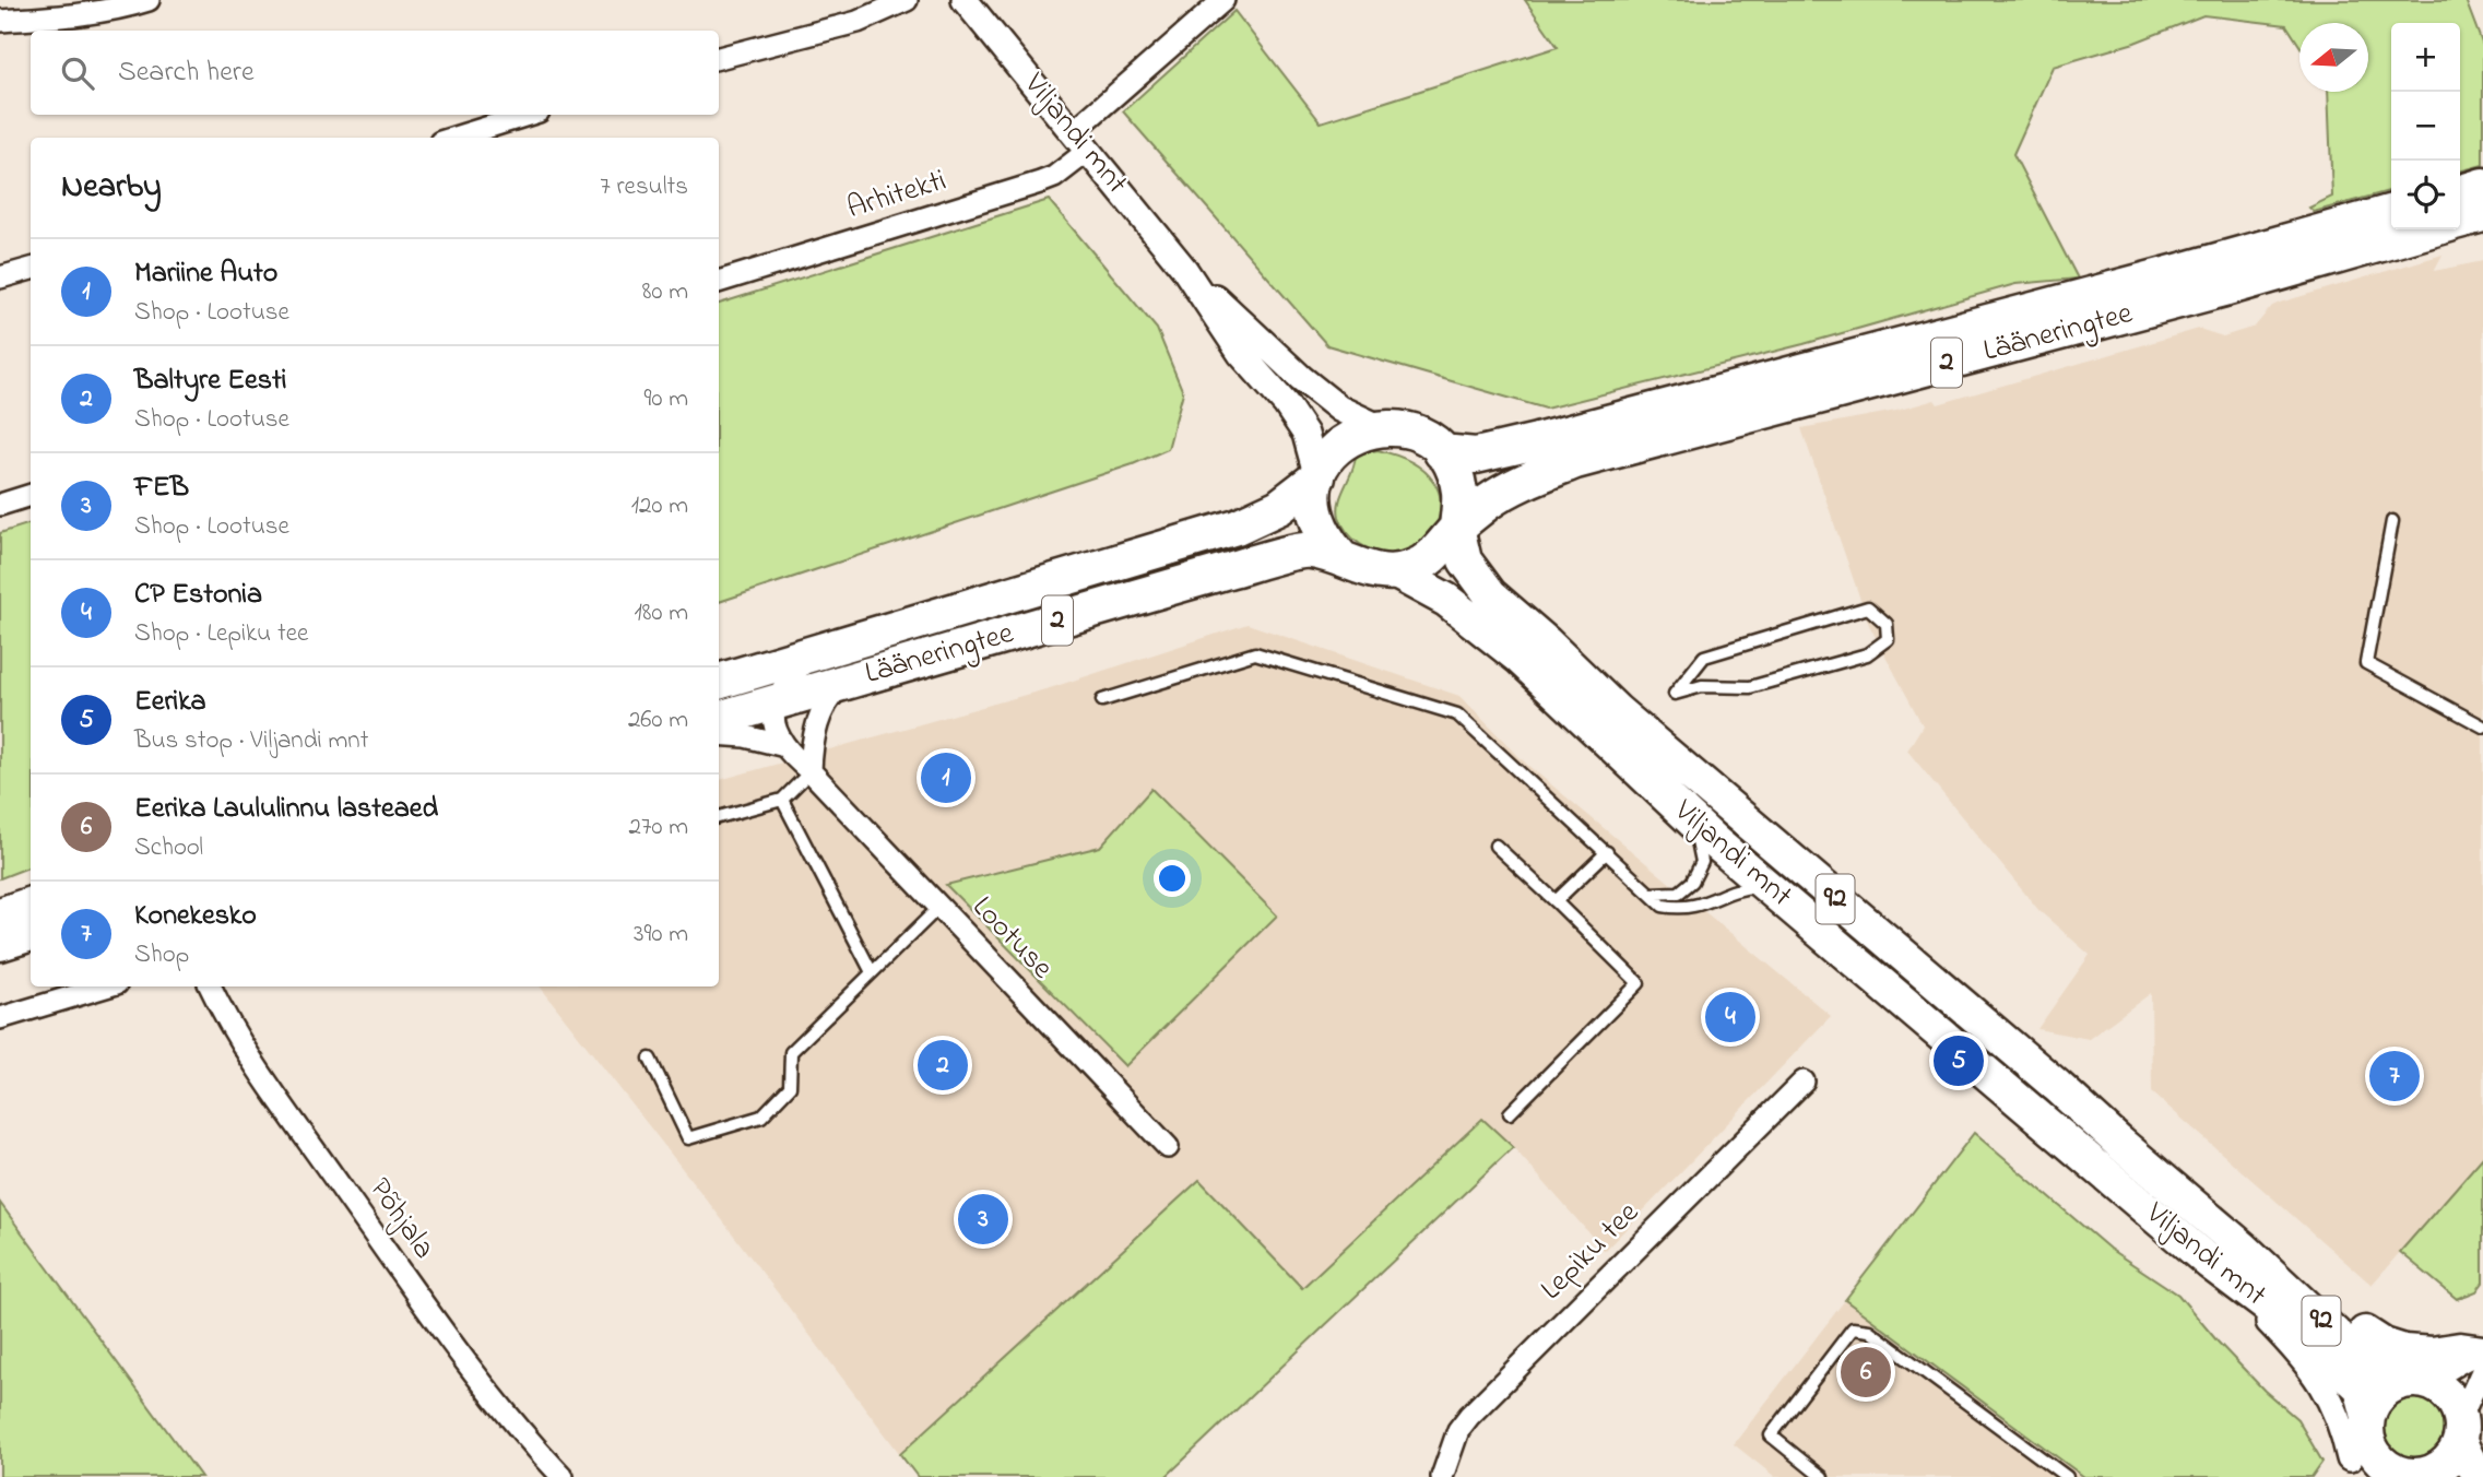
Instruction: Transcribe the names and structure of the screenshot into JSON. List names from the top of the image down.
{
  "streets": {
    "highway": ["Lääneringtee", "2"],
    "main road": ["Viljandi mnt", "92"],
    "street": [
      "Arhitekti",
      "Lootuse",
      "Põhjala",
      "Lepiku tee"
    ]
  },
  "crossings": [
    ["Viljandi mnt", "Arhitekti"],
    ["Viljandi mnt", "Lääneringtee"]
  ],
  "north": "left",
  "page": {
    "map_buttons": ["+", "−"],
    "search": "Search here",
    "heading": ["Nearby", "7 results"],
    "list": [
      {
        "mark": "1",
        "name": "Mariine Auto",
        "note": "Shop · Lootuse",
        "value": "80 m"
      },
      {
        "mark": "2",
        "name": "Baltyre Eesti",
        "note": "Shop · Lootuse",
        "value": "90 m"
      },
      {
        "mark": "3",
        "name": "FEB",
        "note": "Shop · Lootuse",
        "value": "120 m"
      },
      {
        "mark": "4",
        "name": "CP Estonia",
        "note": "Shop · Lepiku tee",
        "value": "180 m"
      },
      {
        "mark": "5",
        "name": "Eerika",
        "note": "Bus stop · Viljandi mnt",
        "value": "260 m"
      },
      {
        "mark": "6",
        "name": "Eerika Laululinnu lasteaed",
        "note": "School",
        "value": "270 m"
      },
      {
        "mark": "7",
        "name": "Konekesko",
        "note": "Shop",
        "value": "390 m"
      }
    ],
    "pins": [
      "1",
      "4",
      "5",
      "2",
      "7",
      "3",
      "6"
    ]
  }
}
